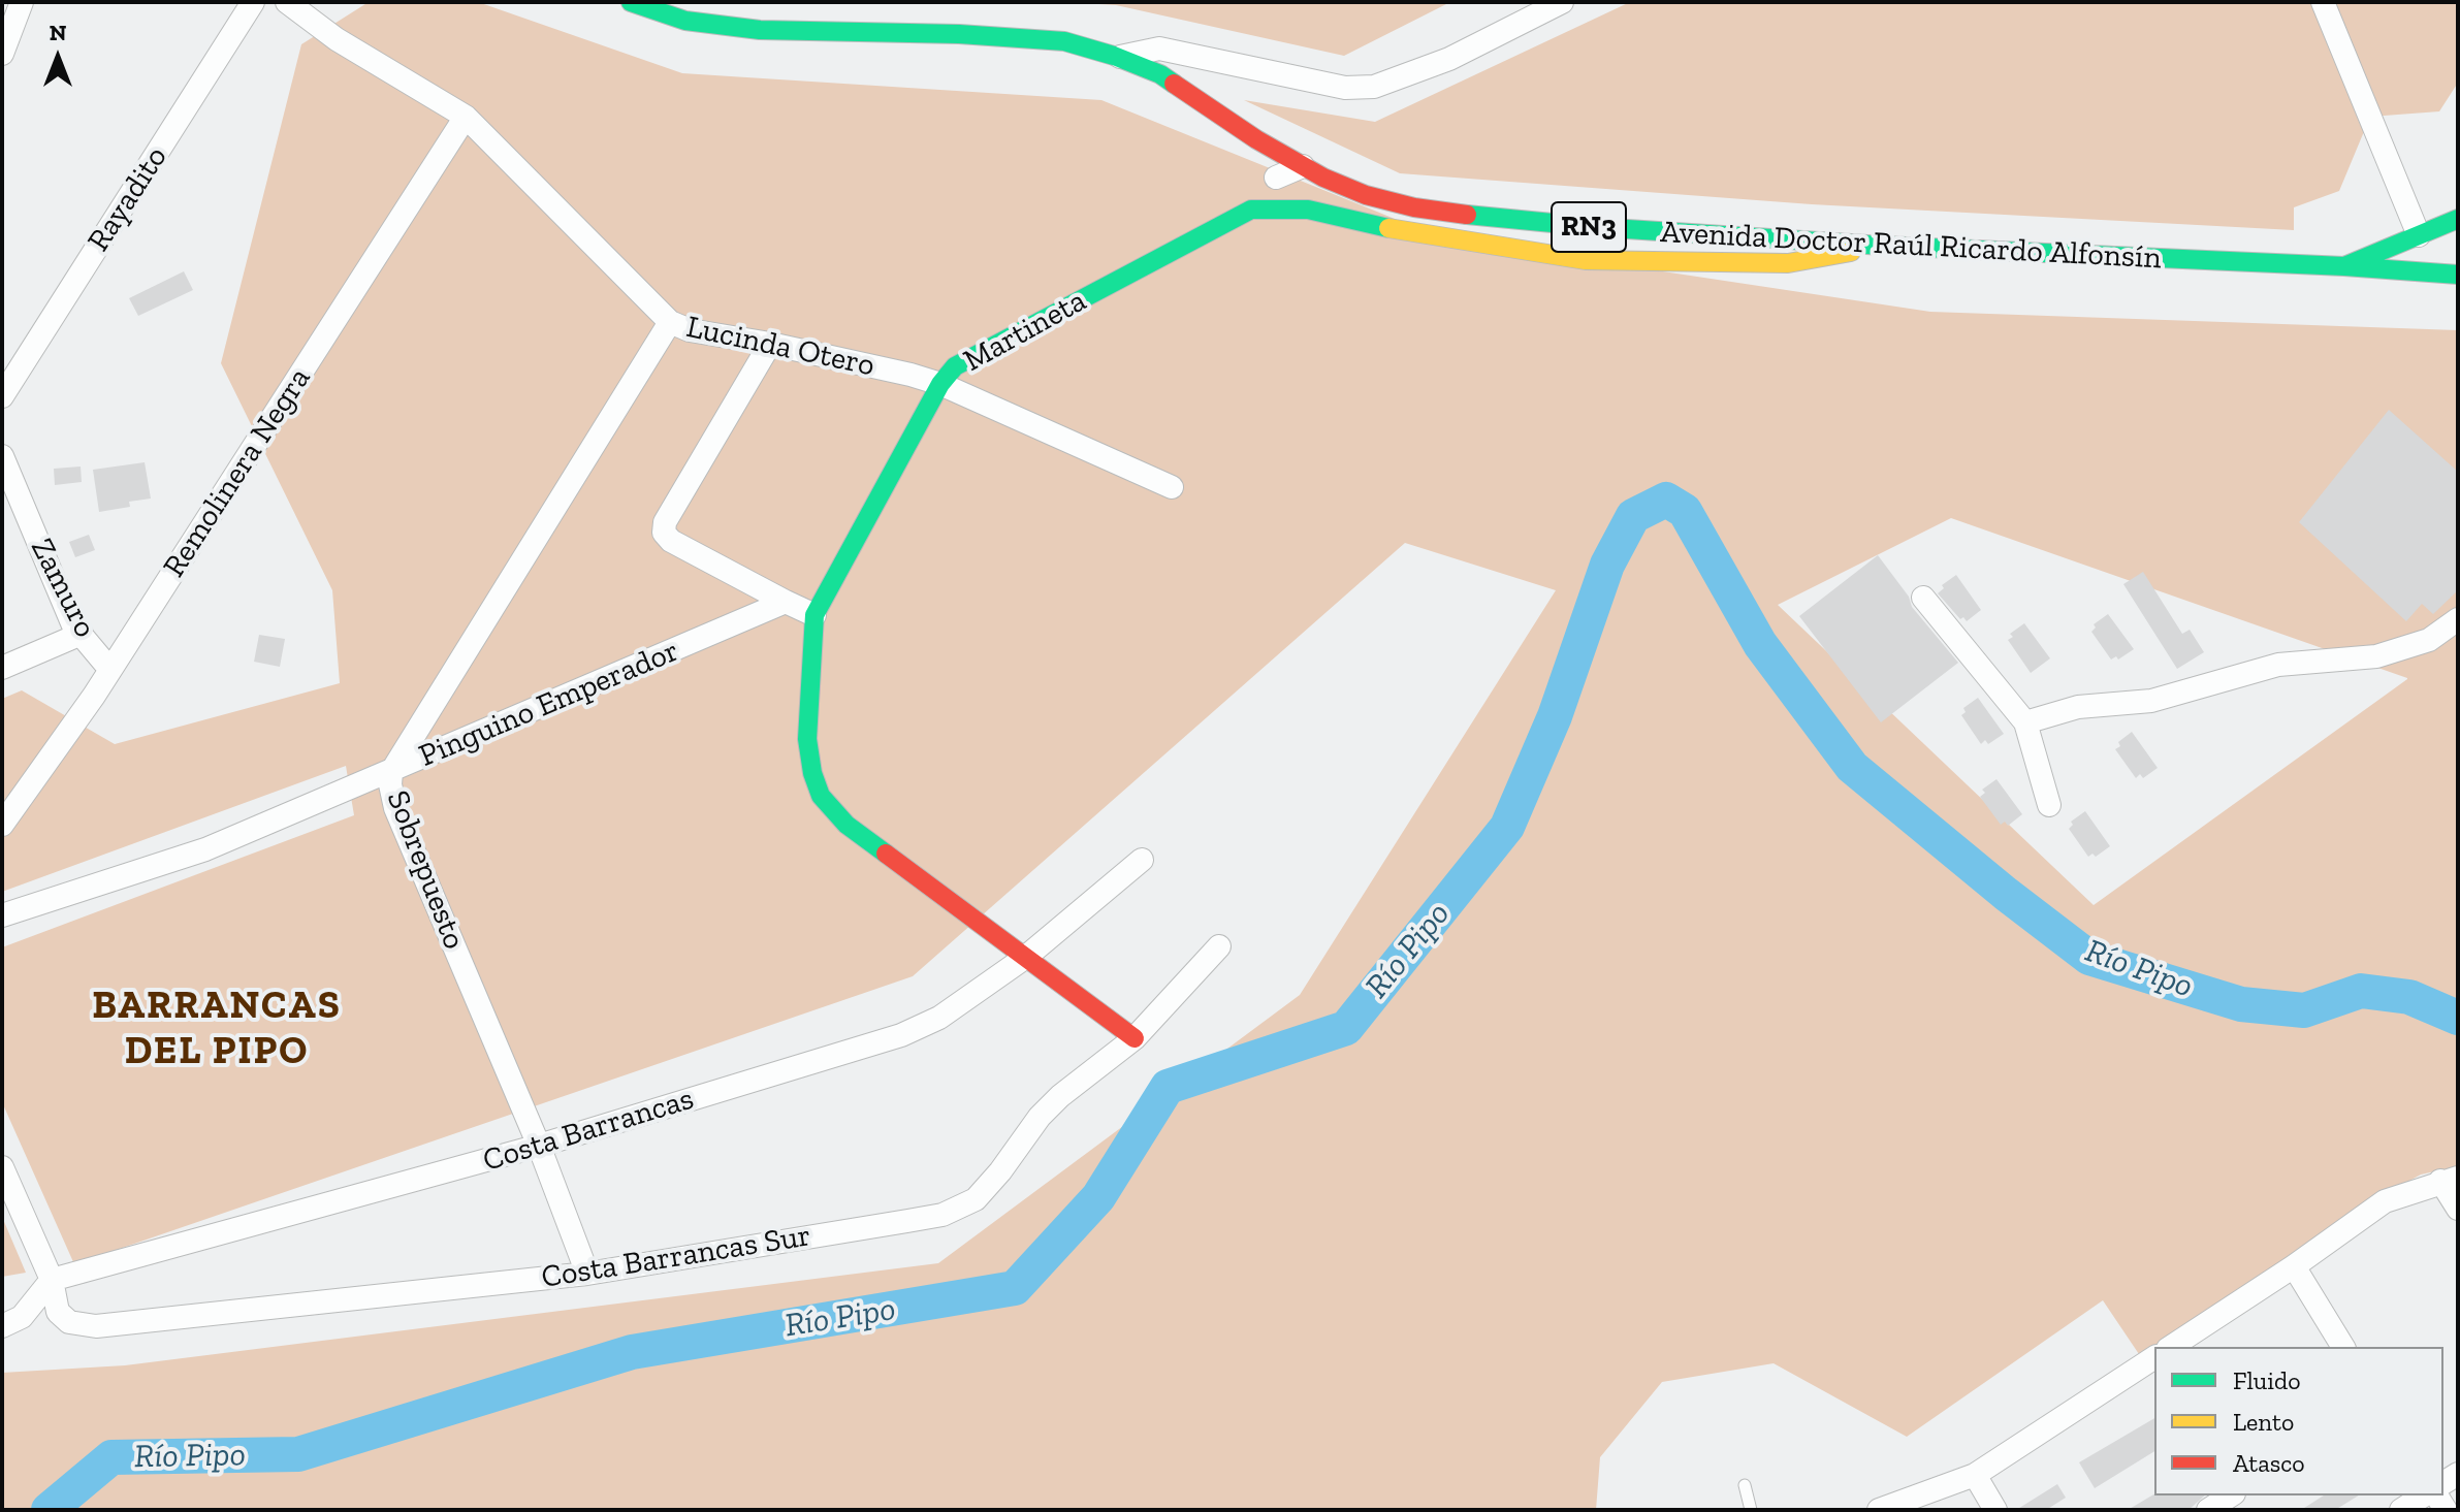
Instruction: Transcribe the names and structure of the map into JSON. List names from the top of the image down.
{
  "streets": {
    "main road": ["RN3", "Avenida Doctor Raúl Ricardo Alfonsín", "Martineta"],
    "street": [
      "Rayadito",
      "Lucinda Otero",
      "Remolinera Negra",
      "Zamuro",
      "Pinguino Emperador",
      "Sobrepuesto",
      "Costa Barrancas",
      "Costa Barrancas Sur"
    ]
  },
  "crossings": [
    ["RN3", "Avenida Doctor Raúl Ricardo Alfonsín"],
    ["Avenida Doctor Raúl Ricardo Alfonsín", "Martineta"],
    ["Martineta", "Lucinda Otero"],
    ["Martineta", "Costa Barrancas"],
    ["Martineta", "Costa Barrancas Sur"],
    ["Lucinda Otero", "Remolinera Negra"],
    ["Lucinda Otero", "Sobrepuesto"],
    ["Remolinera Negra", "Zamuro"],
    ["Pinguino Emperador", "Sobrepuesto"],
    ["Sobrepuesto", "Costa Barrancas"],
    ["Sobrepuesto", "Costa Barrancas Sur"],
    ["Costa Barrancas", "Costa Barrancas Sur"]
  ],
  "districts": ["BARRANCAS DEL PIPO"],
  "water": ["Río Pipo"],
  "legend": ["Fluido", "Lento", "Atasco"],
  "north": "top"
}
